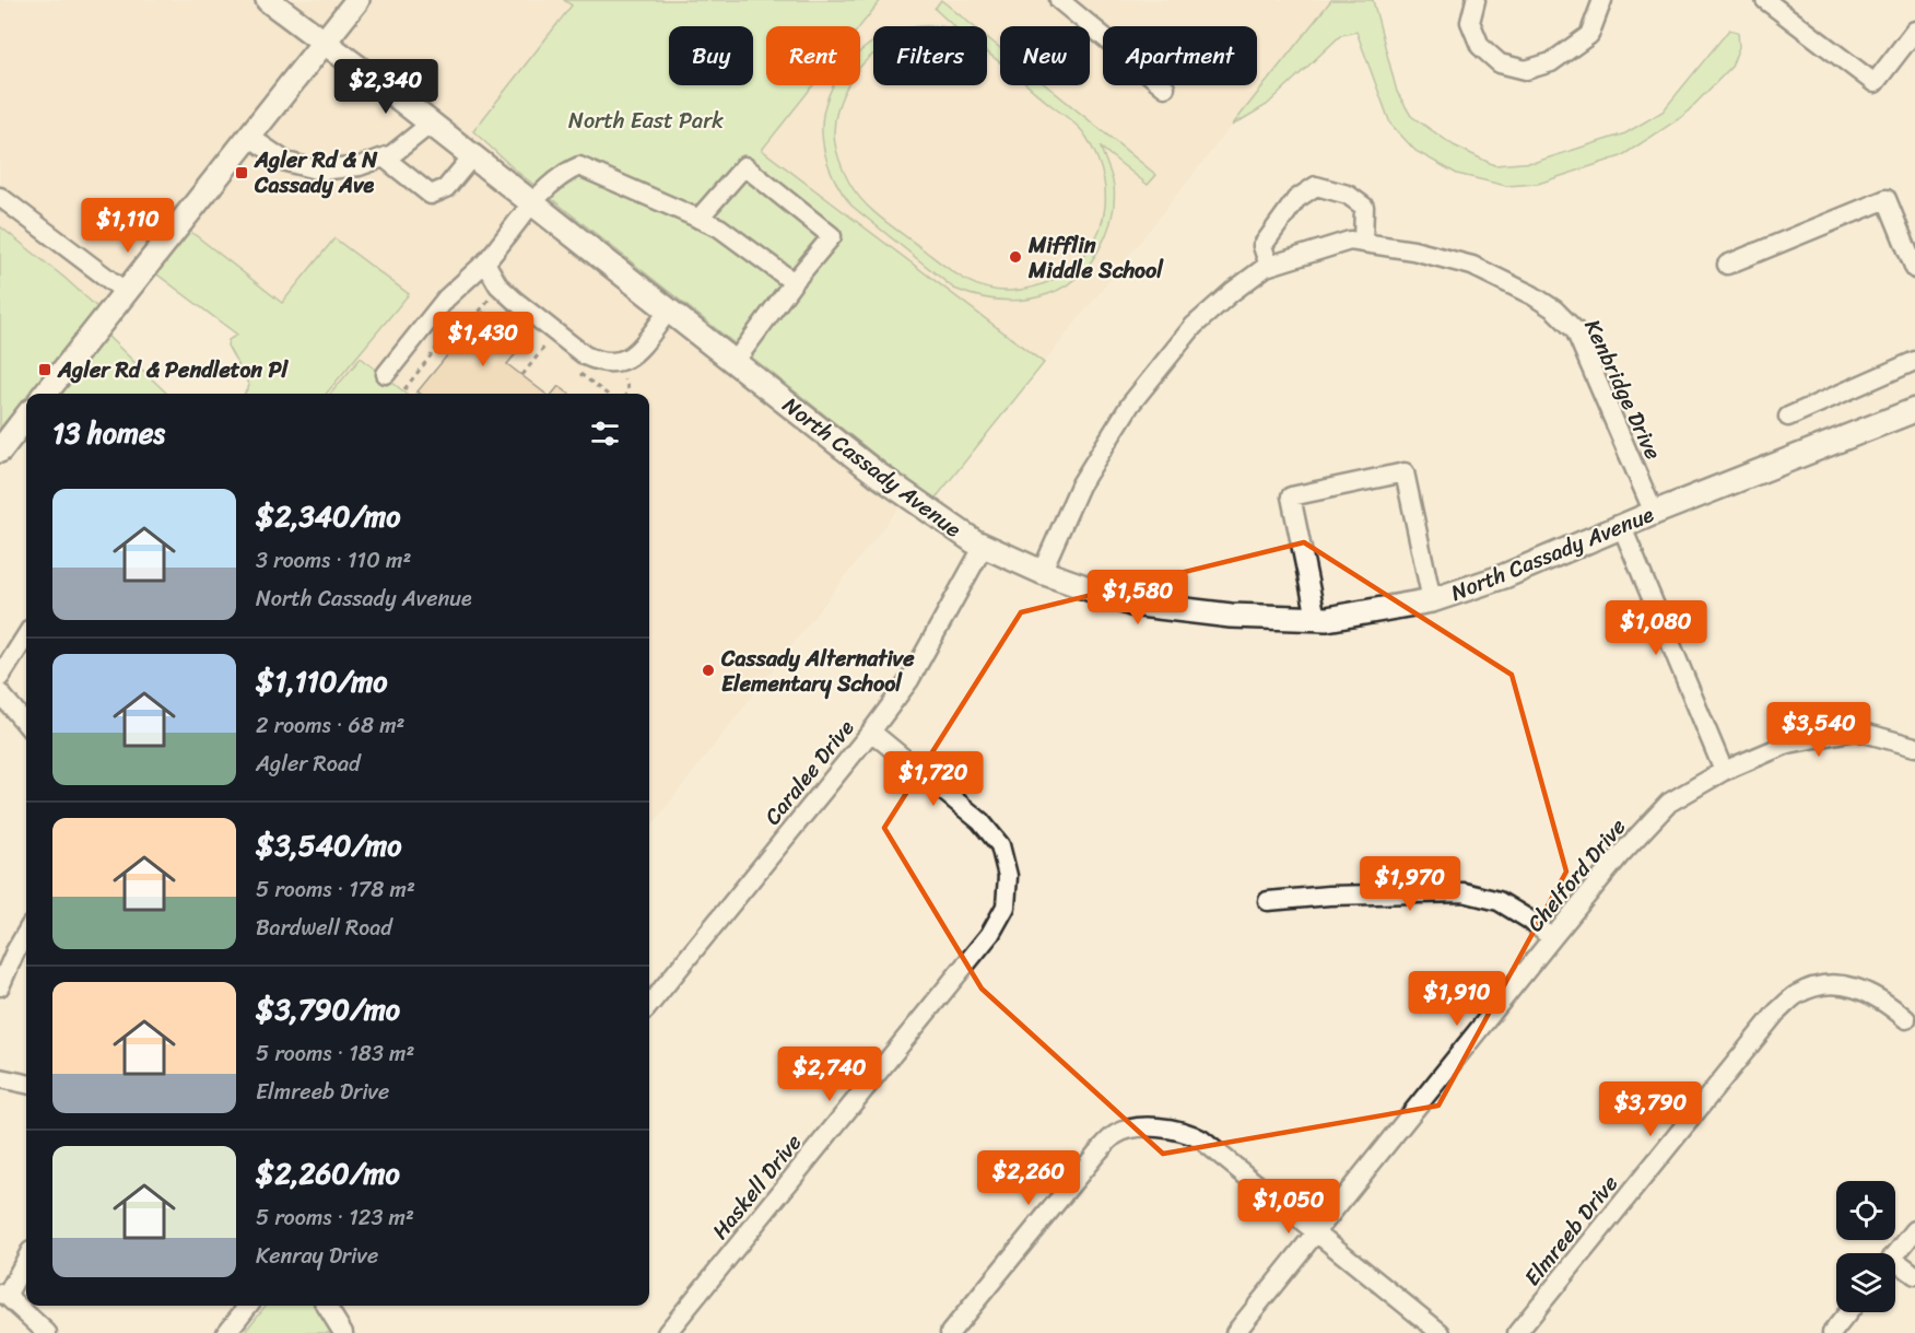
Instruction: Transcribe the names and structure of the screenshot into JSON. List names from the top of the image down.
{
  "streets": {
    "main road": ["North Cassady Avenue"],
    "street": [
      "Kenbridge Drive",
      "Caralee Drive",
      "Chelford Drive",
      "Haskell Drive",
      "Elmreeb Drive"
    ]
  },
  "crossings": [
    ["Kenbridge Drive", "North Cassady Avenue"],
    ["North Cassady Avenue", "Caralee Drive"],
    ["Caralee Drive", "Haskell Drive"]
  ],
  "parks": ["North East Park"],
  "places": {
    "transit": ["Agler Rd & N Cassady Ave", "Agler Rd & Pendleton Pl"],
    "other": ["Mifflin Middle School", "Cassady Alternative Elementary School"]
  },
  "page": {
    "chip": [
      "Buy",
      "Rent",
      "Filters",
      "New",
      "Apartment"
    ],
    "price": [
      "$2,340",
      "$1,110",
      "$1,430",
      "$1,580",
      "$1,080",
      "$3,540",
      "$1,720",
      "$1,970",
      "$1,910",
      "$2,740",
      "$3,790",
      "$2,260",
      "$1,050"
    ],
    "heading": "13 homes",
    "list": [
      {
        "name": "$2,340/mo",
        "note": "3 rooms · 110 m² · North Cassady Avenue"
      },
      {
        "name": "$1,110/mo",
        "note": "2 rooms · 68 m² · Agler Road"
      },
      {
        "name": "$3,540/mo",
        "note": "5 rooms · 178 m² · Bardwell Road"
      },
      {
        "name": "$3,790/mo",
        "note": "5 rooms · 183 m² · Elmreeb Drive"
      },
      {
        "name": "$2,260/mo",
        "note": "5 rooms · 123 m² · Kenray Drive"
      }
    ]
  }
}
